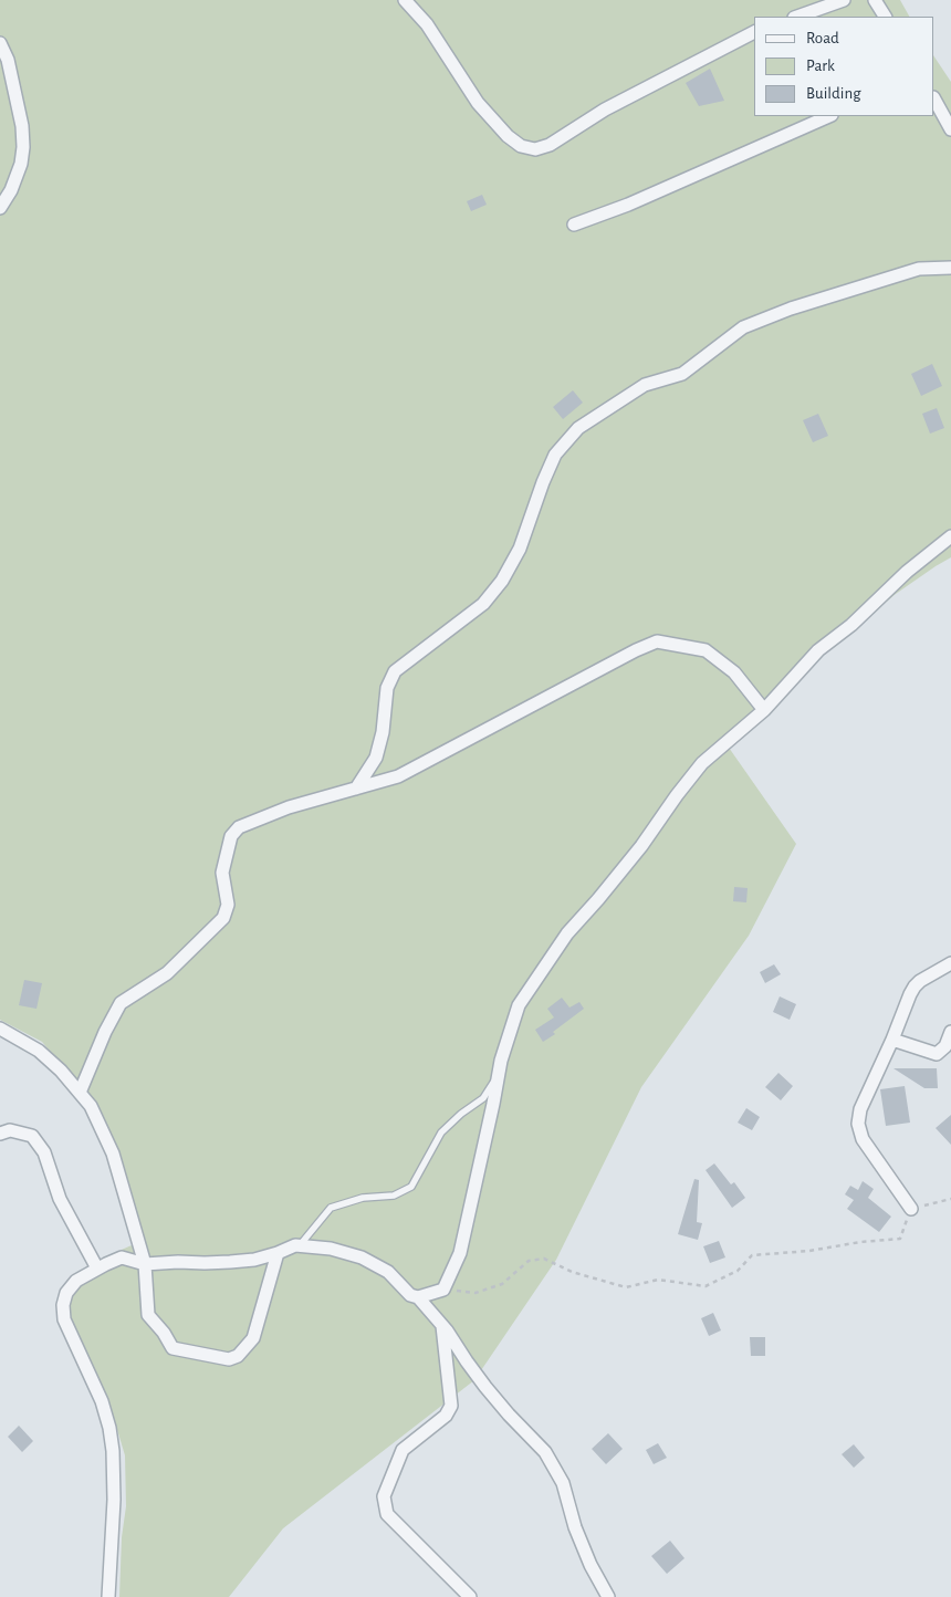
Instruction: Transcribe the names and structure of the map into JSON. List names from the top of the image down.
{
  "legend": ["Road", "Park", "Building"]
}
